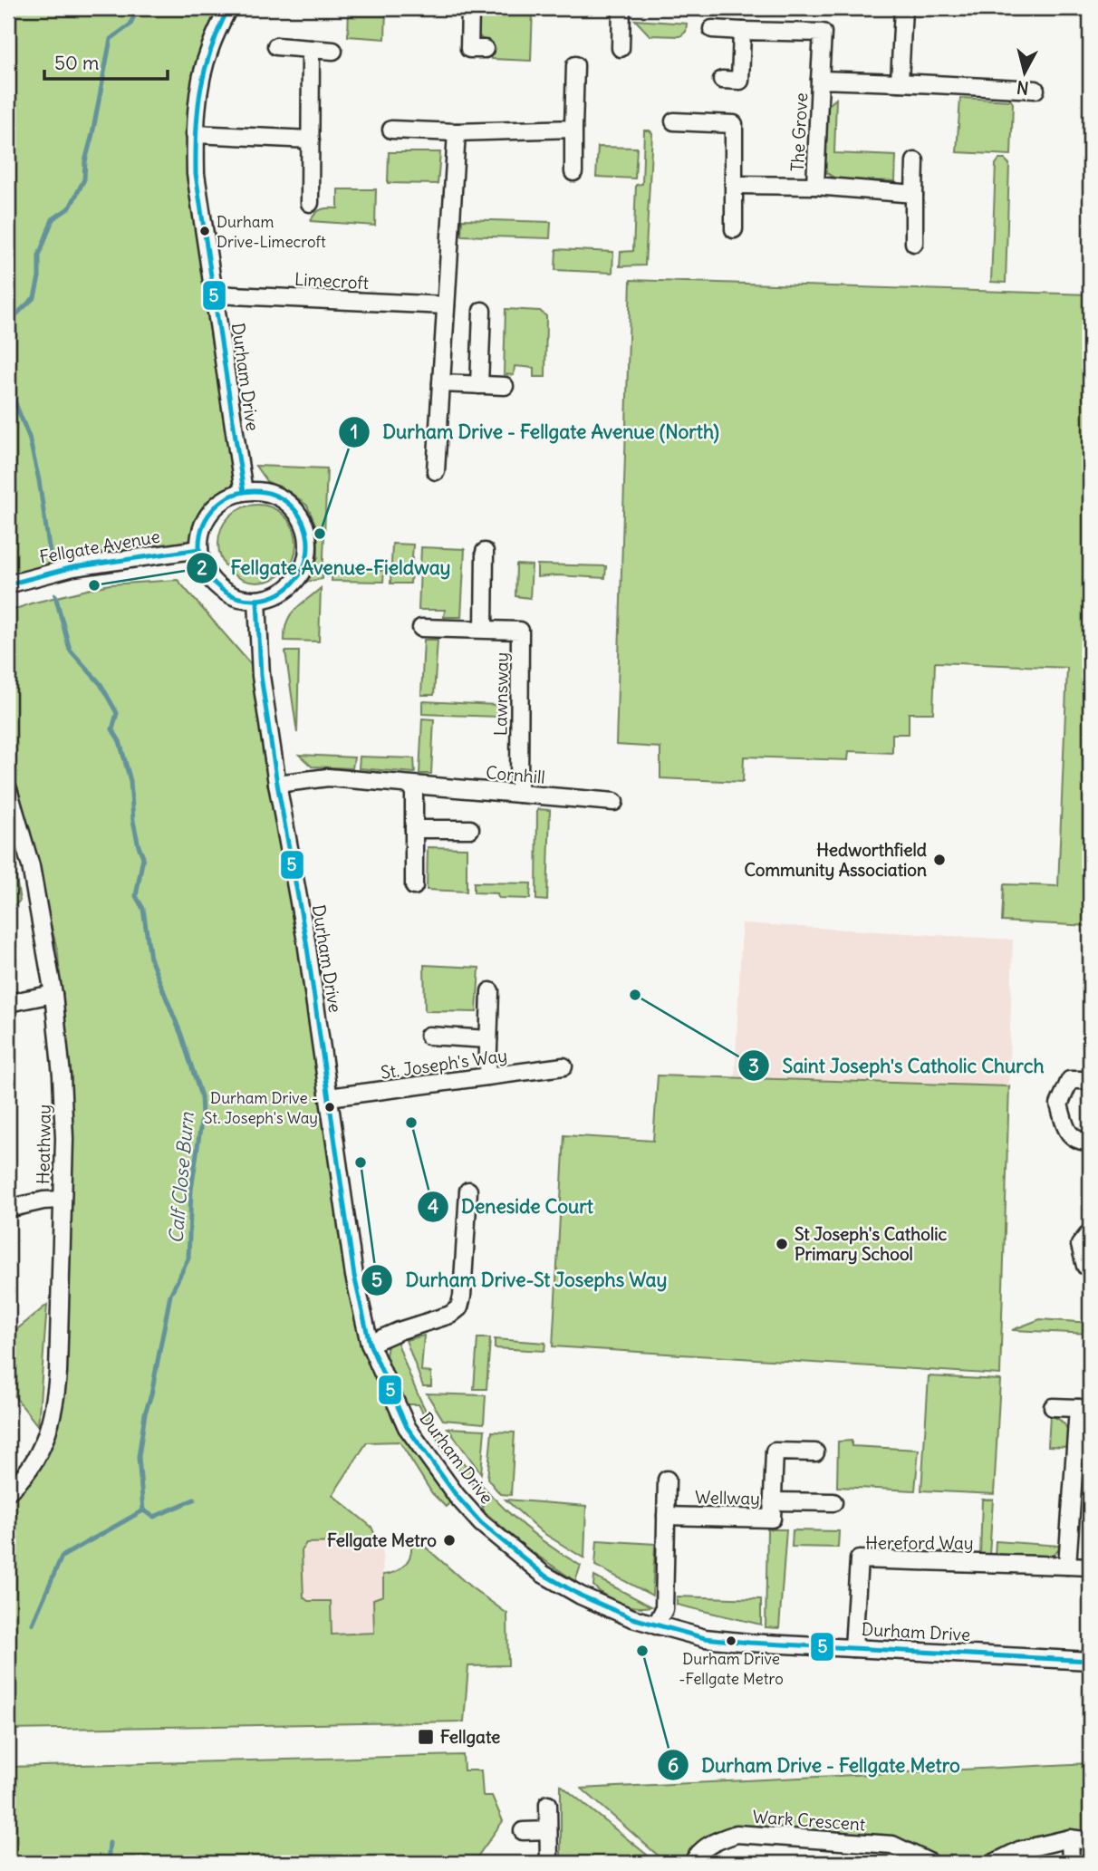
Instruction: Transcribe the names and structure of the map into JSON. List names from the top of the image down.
{
  "streets": {
    "street": [
      "The Grove",
      "Limecroft",
      "Durham Drive",
      "Fellgate Avenue",
      "Lawnsway",
      "Cornhill",
      "St. Joseph's Way",
      "Heathway",
      "Wellway",
      "Hereford Way",
      "Wark Crescent"
    ]
  },
  "crossings": [
    ["Limecroft", "Durham Drive"],
    ["Durham Drive", "Fellgate Avenue"],
    ["Durham Drive", "Cornhill"],
    ["Durham Drive", "St. Joseph's Way"],
    ["Durham Drive", "Hereford Way"],
    ["Lawnsway", "Cornhill"]
  ],
  "water": ["Calf Close Burn"],
  "places": {
    "other": [
      "Durham Drive-Limecroft",
      "Durham Drive - Fellgate Avenue (North)",
      "Fellgate Avenue-Fieldway",
      "Hedworthfield Community Association",
      "Saint Joseph's Catholic Church",
      "Durham Drive - St. Joseph's Way",
      "Deneside Court",
      "Durham Drive-St Josephs Way",
      "St Joseph's Catholic Primary School",
      "Fellgate Metro",
      "Durham Drive -Fellgate Metro",
      "Durham Drive - Fellgate Metro"
    ],
    "transit": ["Fellgate"]
  },
  "lines": ["transit line 5"],
  "scale_bar": "50 m",
  "north": "bottom"
}
